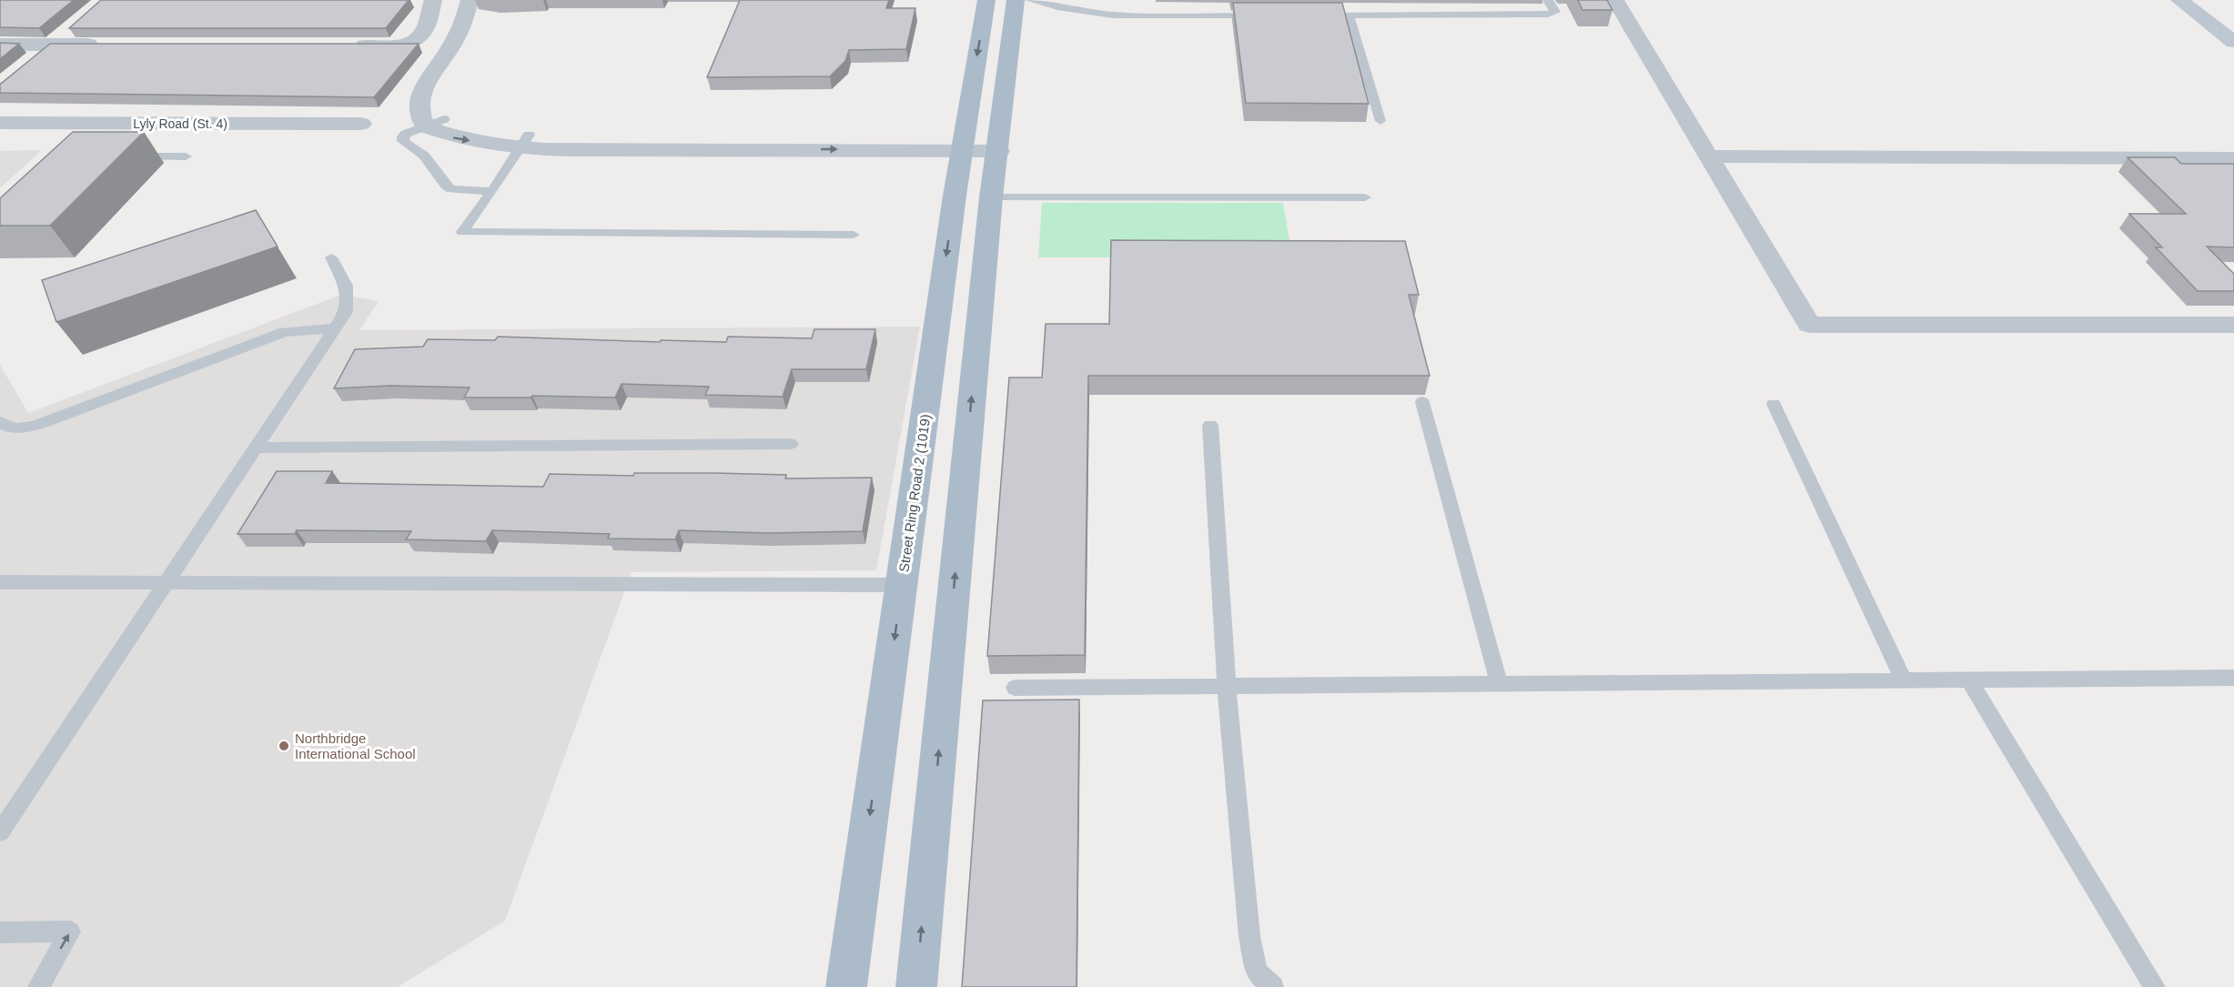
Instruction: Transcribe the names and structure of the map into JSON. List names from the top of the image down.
{
  "streets": {
    "main road": ["Street Ring Road 2 (1019)"],
    "street": ["Lyly Road (St. 4)"]
  },
  "places": ["Northbridge International School"]
}
